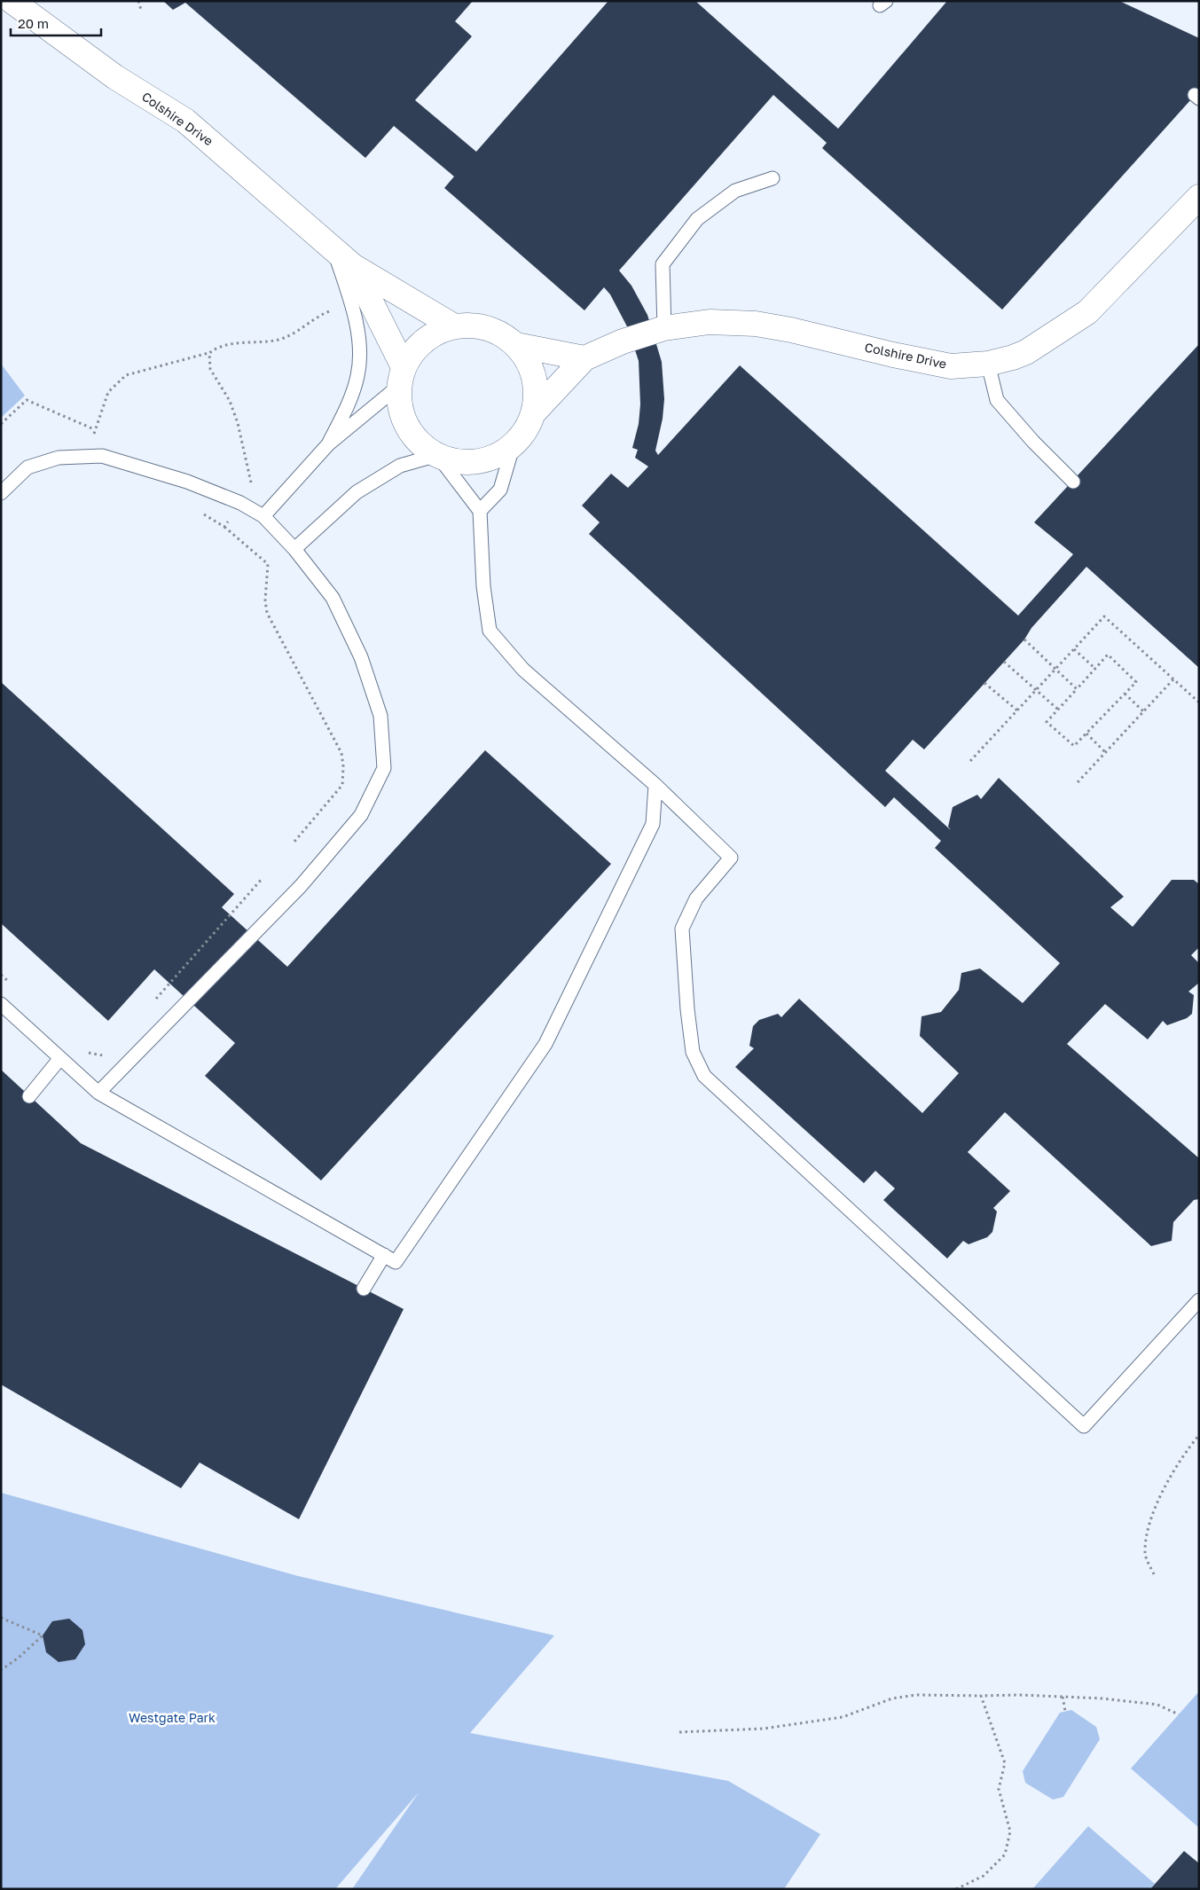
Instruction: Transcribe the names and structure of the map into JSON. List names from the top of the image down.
{
  "streets": {
    "street": ["Colshire Drive"]
  },
  "parks": ["Westgate Park"],
  "scale_bar": "20 m"
}
